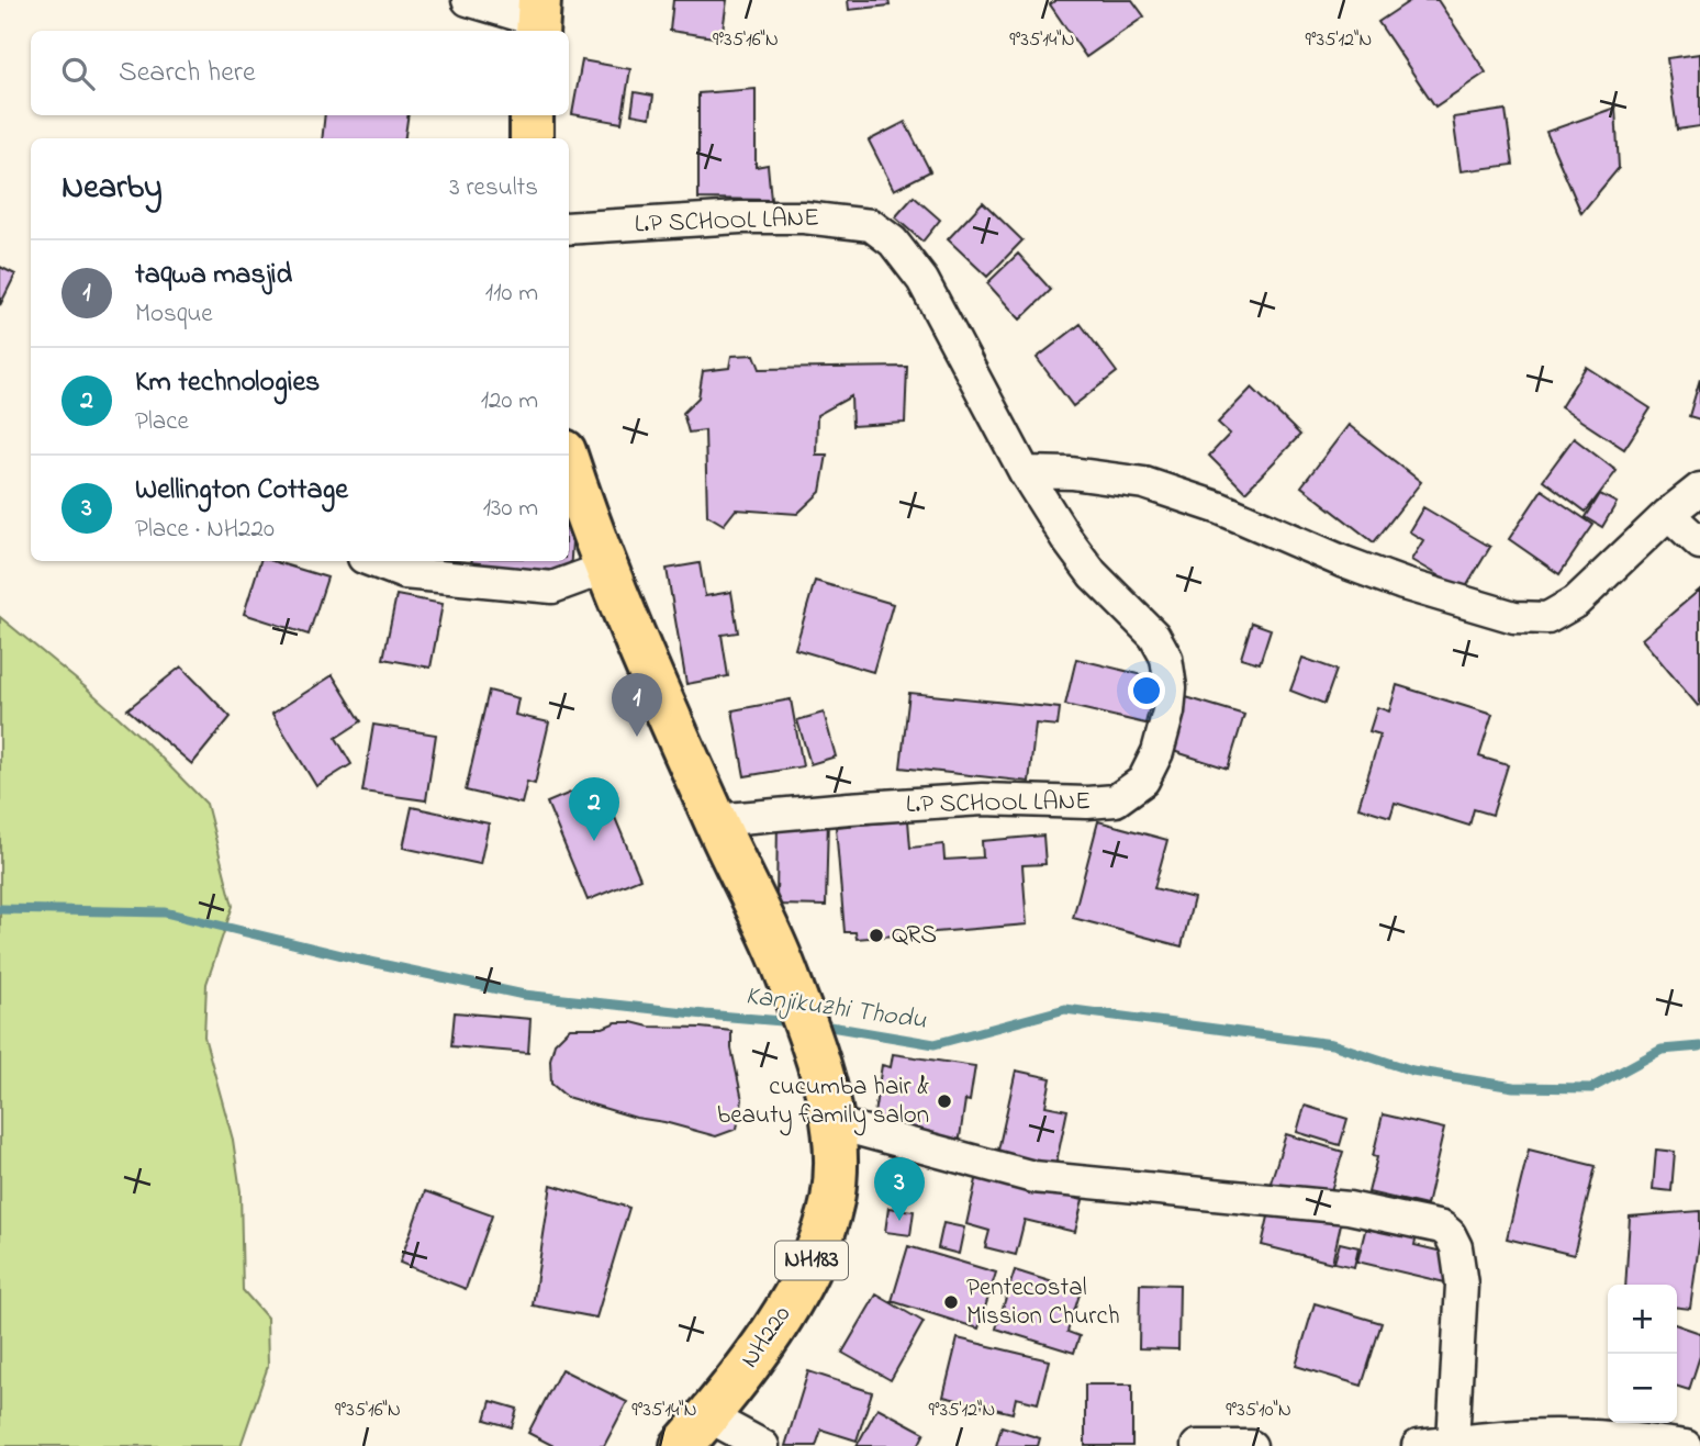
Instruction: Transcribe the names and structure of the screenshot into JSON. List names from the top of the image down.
{
  "streets": {
    "highway": ["NH183", "NH220"],
    "street": ["L.P SCHOOL LANE"]
  },
  "crossings": [
    ["L.P SCHOOL LANE", "NH183"],
    ["L.P SCHOOL LANE", "NH220"],
    ["NH183", "NH220"]
  ],
  "water": ["Kanjikuzhi Thodu"],
  "places": ["QRS", "cucumba hair & beauty family salon", "Pentecostal Mission Church"],
  "page": {
    "search": "Search here",
    "heading": ["Nearby", "3 results"],
    "list": [
      {
        "mark": "1",
        "name": "taqwa masjid",
        "note": "Mosque",
        "value": "110 m"
      },
      {
        "mark": "2",
        "name": "Km technologies",
        "note": "Place",
        "value": "120 m"
      },
      {
        "mark": "3",
        "name": "Wellington Cottage",
        "note": "Place · NH220",
        "value": "130 m"
      }
    ],
    "pins": ["1", "2", "3"],
    "map_buttons": ["+", "−"]
  },
  "coordinates": [
    "9°35'16\"N",
    "9°35'14\"N",
    "9°35'12\"N",
    "9°35'10\"N"
  ]
}
